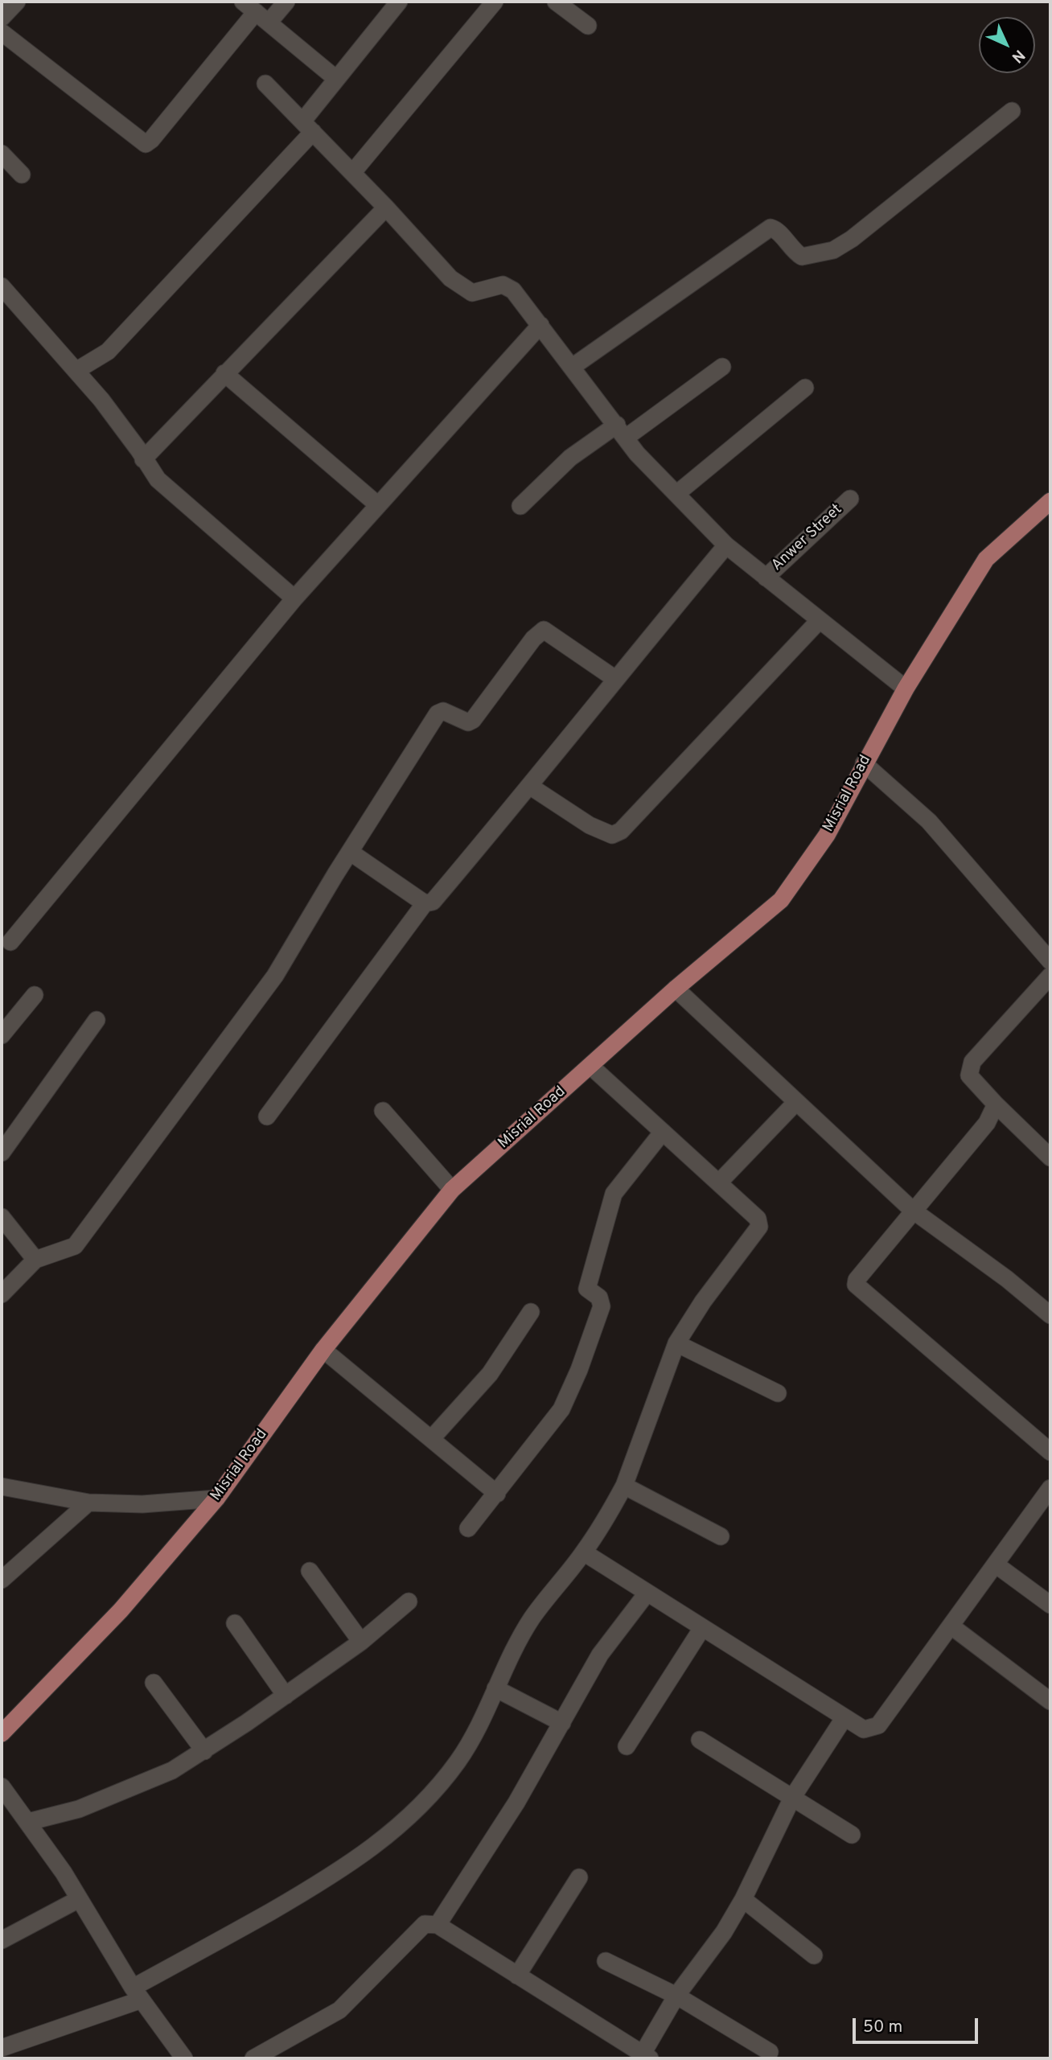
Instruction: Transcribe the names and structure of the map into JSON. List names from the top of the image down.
{
  "streets": {
    "main road": ["Misrial Road"],
    "street": ["Anwer Street"]
  },
  "scale_bar": "50 m",
  "north": "bottom right"
}
